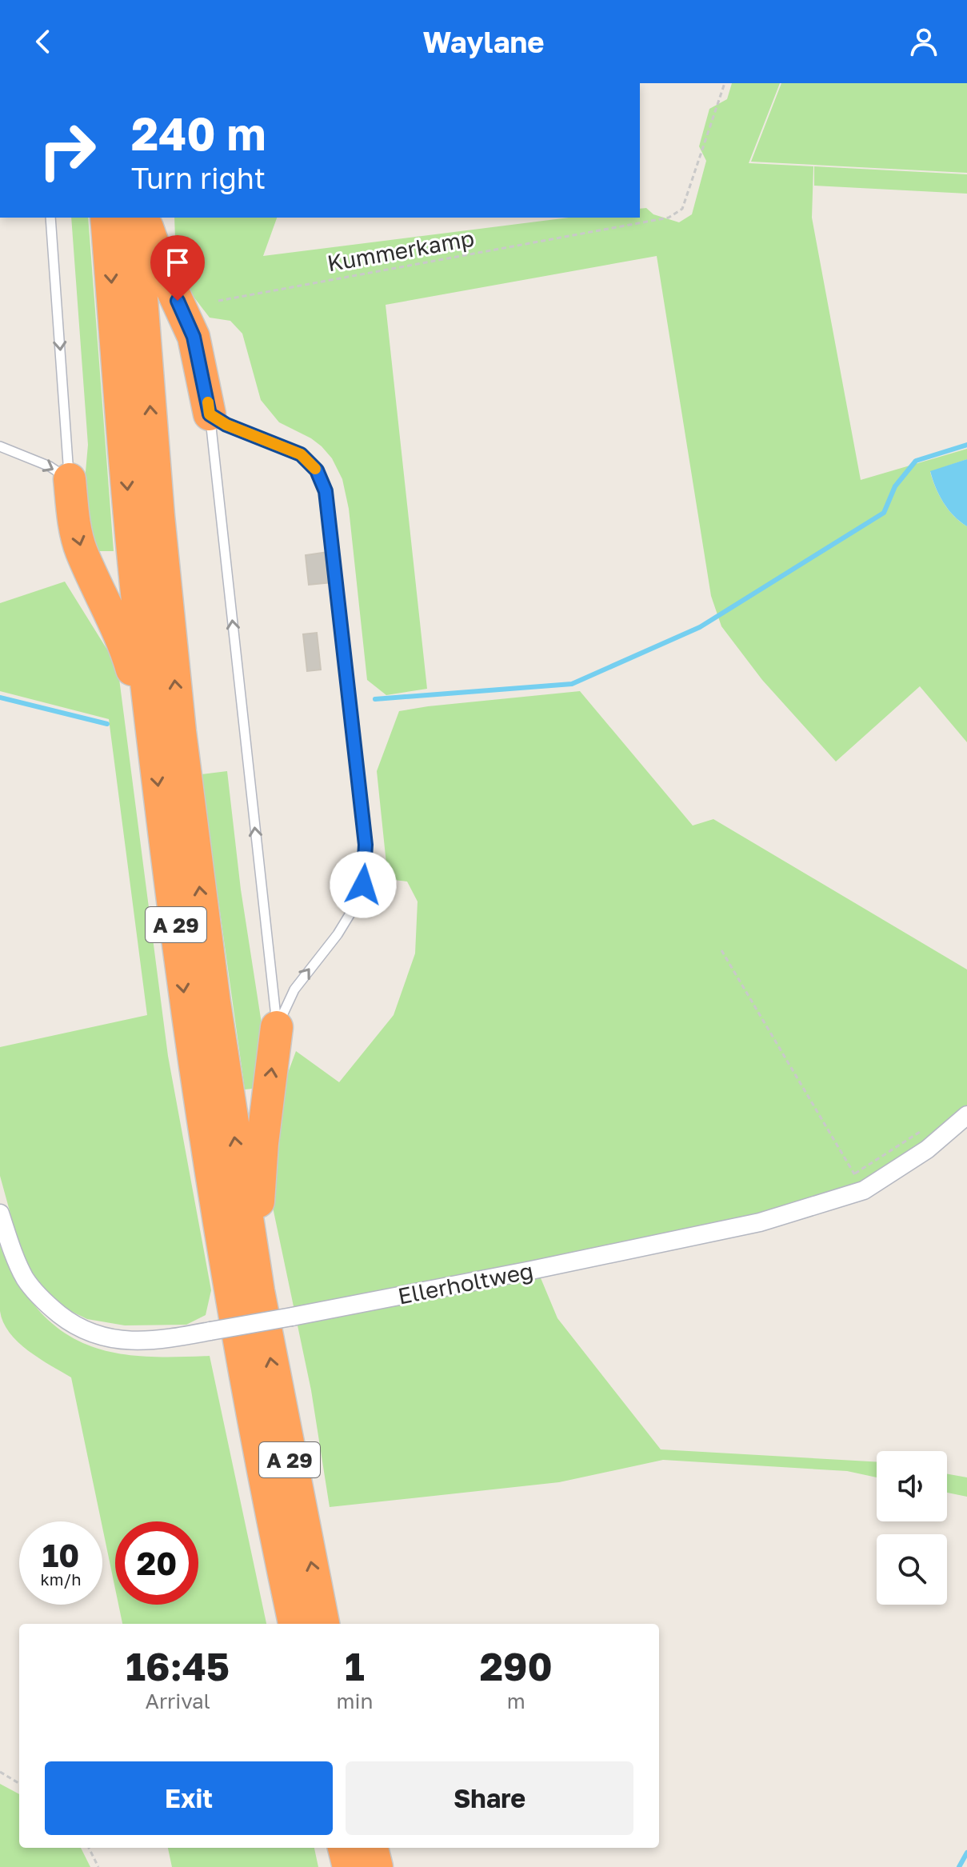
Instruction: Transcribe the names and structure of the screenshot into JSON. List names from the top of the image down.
{
  "streets": {
    "highway": ["A 29"],
    "street": ["Ellerholtweg"],
    "path": ["Kummerkamp"]
  },
  "page": {
    "header": "Waylane",
    "turn": ["240 m", "Turn right"],
    "speed": "10 km/h",
    "limit": "20",
    "eta": [
      "16:45",
      "Arrival",
      "1",
      "min",
      "290",
      "m"
    ],
    "buttons": ["Exit", "Share"]
  }
}
